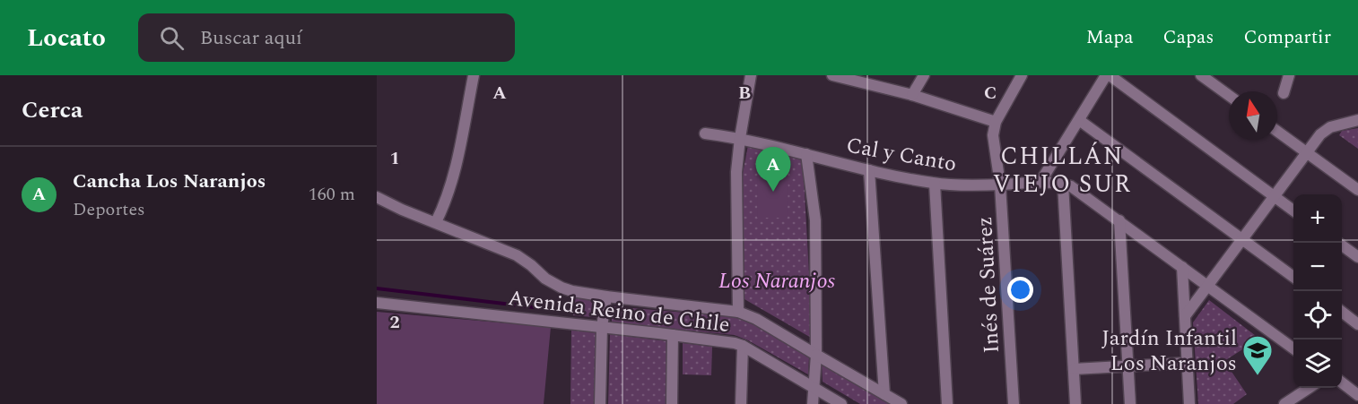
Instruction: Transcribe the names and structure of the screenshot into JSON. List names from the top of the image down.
{
  "streets": {
    "street": ["Cal y Canto", "Inés de Suárez", "Avenida Reino de Chile"]
  },
  "crossings": [
    ["Cal y Canto", "Inés de Suárez"]
  ],
  "districts": ["CHILLÁN VIEJO SUR"],
  "parks": ["Los Naranjos"],
  "places": {
    "school or university": ["Jardín Infantil Los Naranjos"]
  },
  "north": "top",
  "page": {
    "header": "Locato",
    "search": "Buscar aquí",
    "nav": ["Mapa", "Capas", "Compartir"],
    "heading": "Cerca",
    "list": [
      {
        "mark": "A",
        "name": "Cancha Los Naranjos",
        "note": "Deportes",
        "value": "160 m"
      }
    ],
    "pins": "A",
    "map_buttons": ["+", "−"]
  },
  "grid": {
    "columns": ["A", "B", "C"],
    "rows": ["1", "2"]
  }
}
